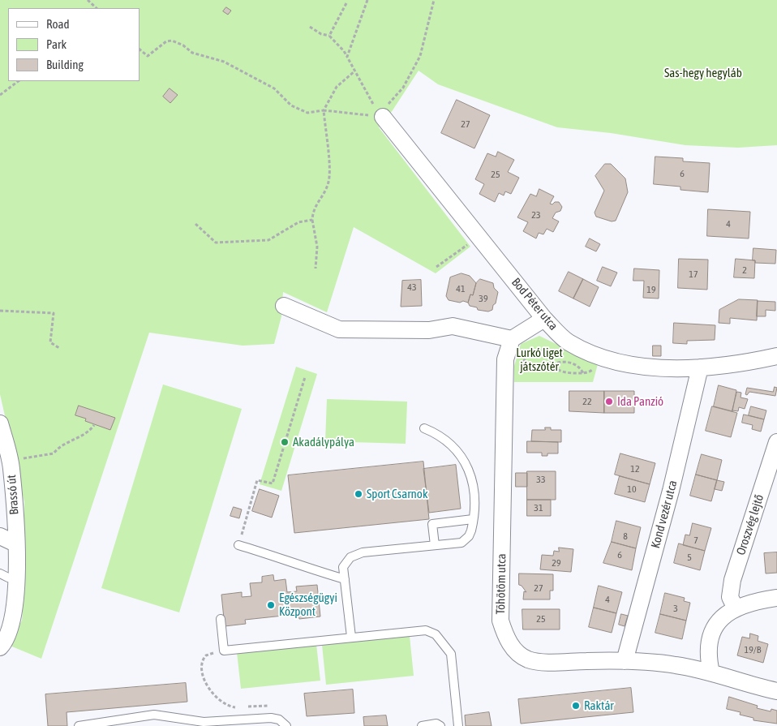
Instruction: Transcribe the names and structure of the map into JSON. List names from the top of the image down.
{
  "streets": {
    "street": [
      "Bod Péter utca",
      "Brassó út",
      "Kond vezér utca",
      "Oroszvég lejtő",
      "Töhötöm utca"
    ]
  },
  "crossings": [
    ["Bod Péter utca", "Kond vezér utca"],
    ["Kond vezér utca", "Töhötöm utca"]
  ],
  "parks": ["Sas-hegy hegyláb", "Lurkó liget játszótér"],
  "places": [
    "Ida Panzió",
    "Akadálypálya",
    "Sport Csarnok",
    "Egészségügyi Központ",
    "Raktár"
  ],
  "house_numbers": [
    "27",
    "6",
    "25",
    "23",
    "4",
    "2",
    "17",
    "43",
    "41",
    "19",
    "39",
    "22",
    "12",
    "33",
    "10",
    "31",
    "8",
    "7",
    "6",
    "5",
    "29",
    "27",
    "4",
    "3",
    "25",
    "19/B"
  ],
  "legend": ["Road", "Park", "Building"]
}
